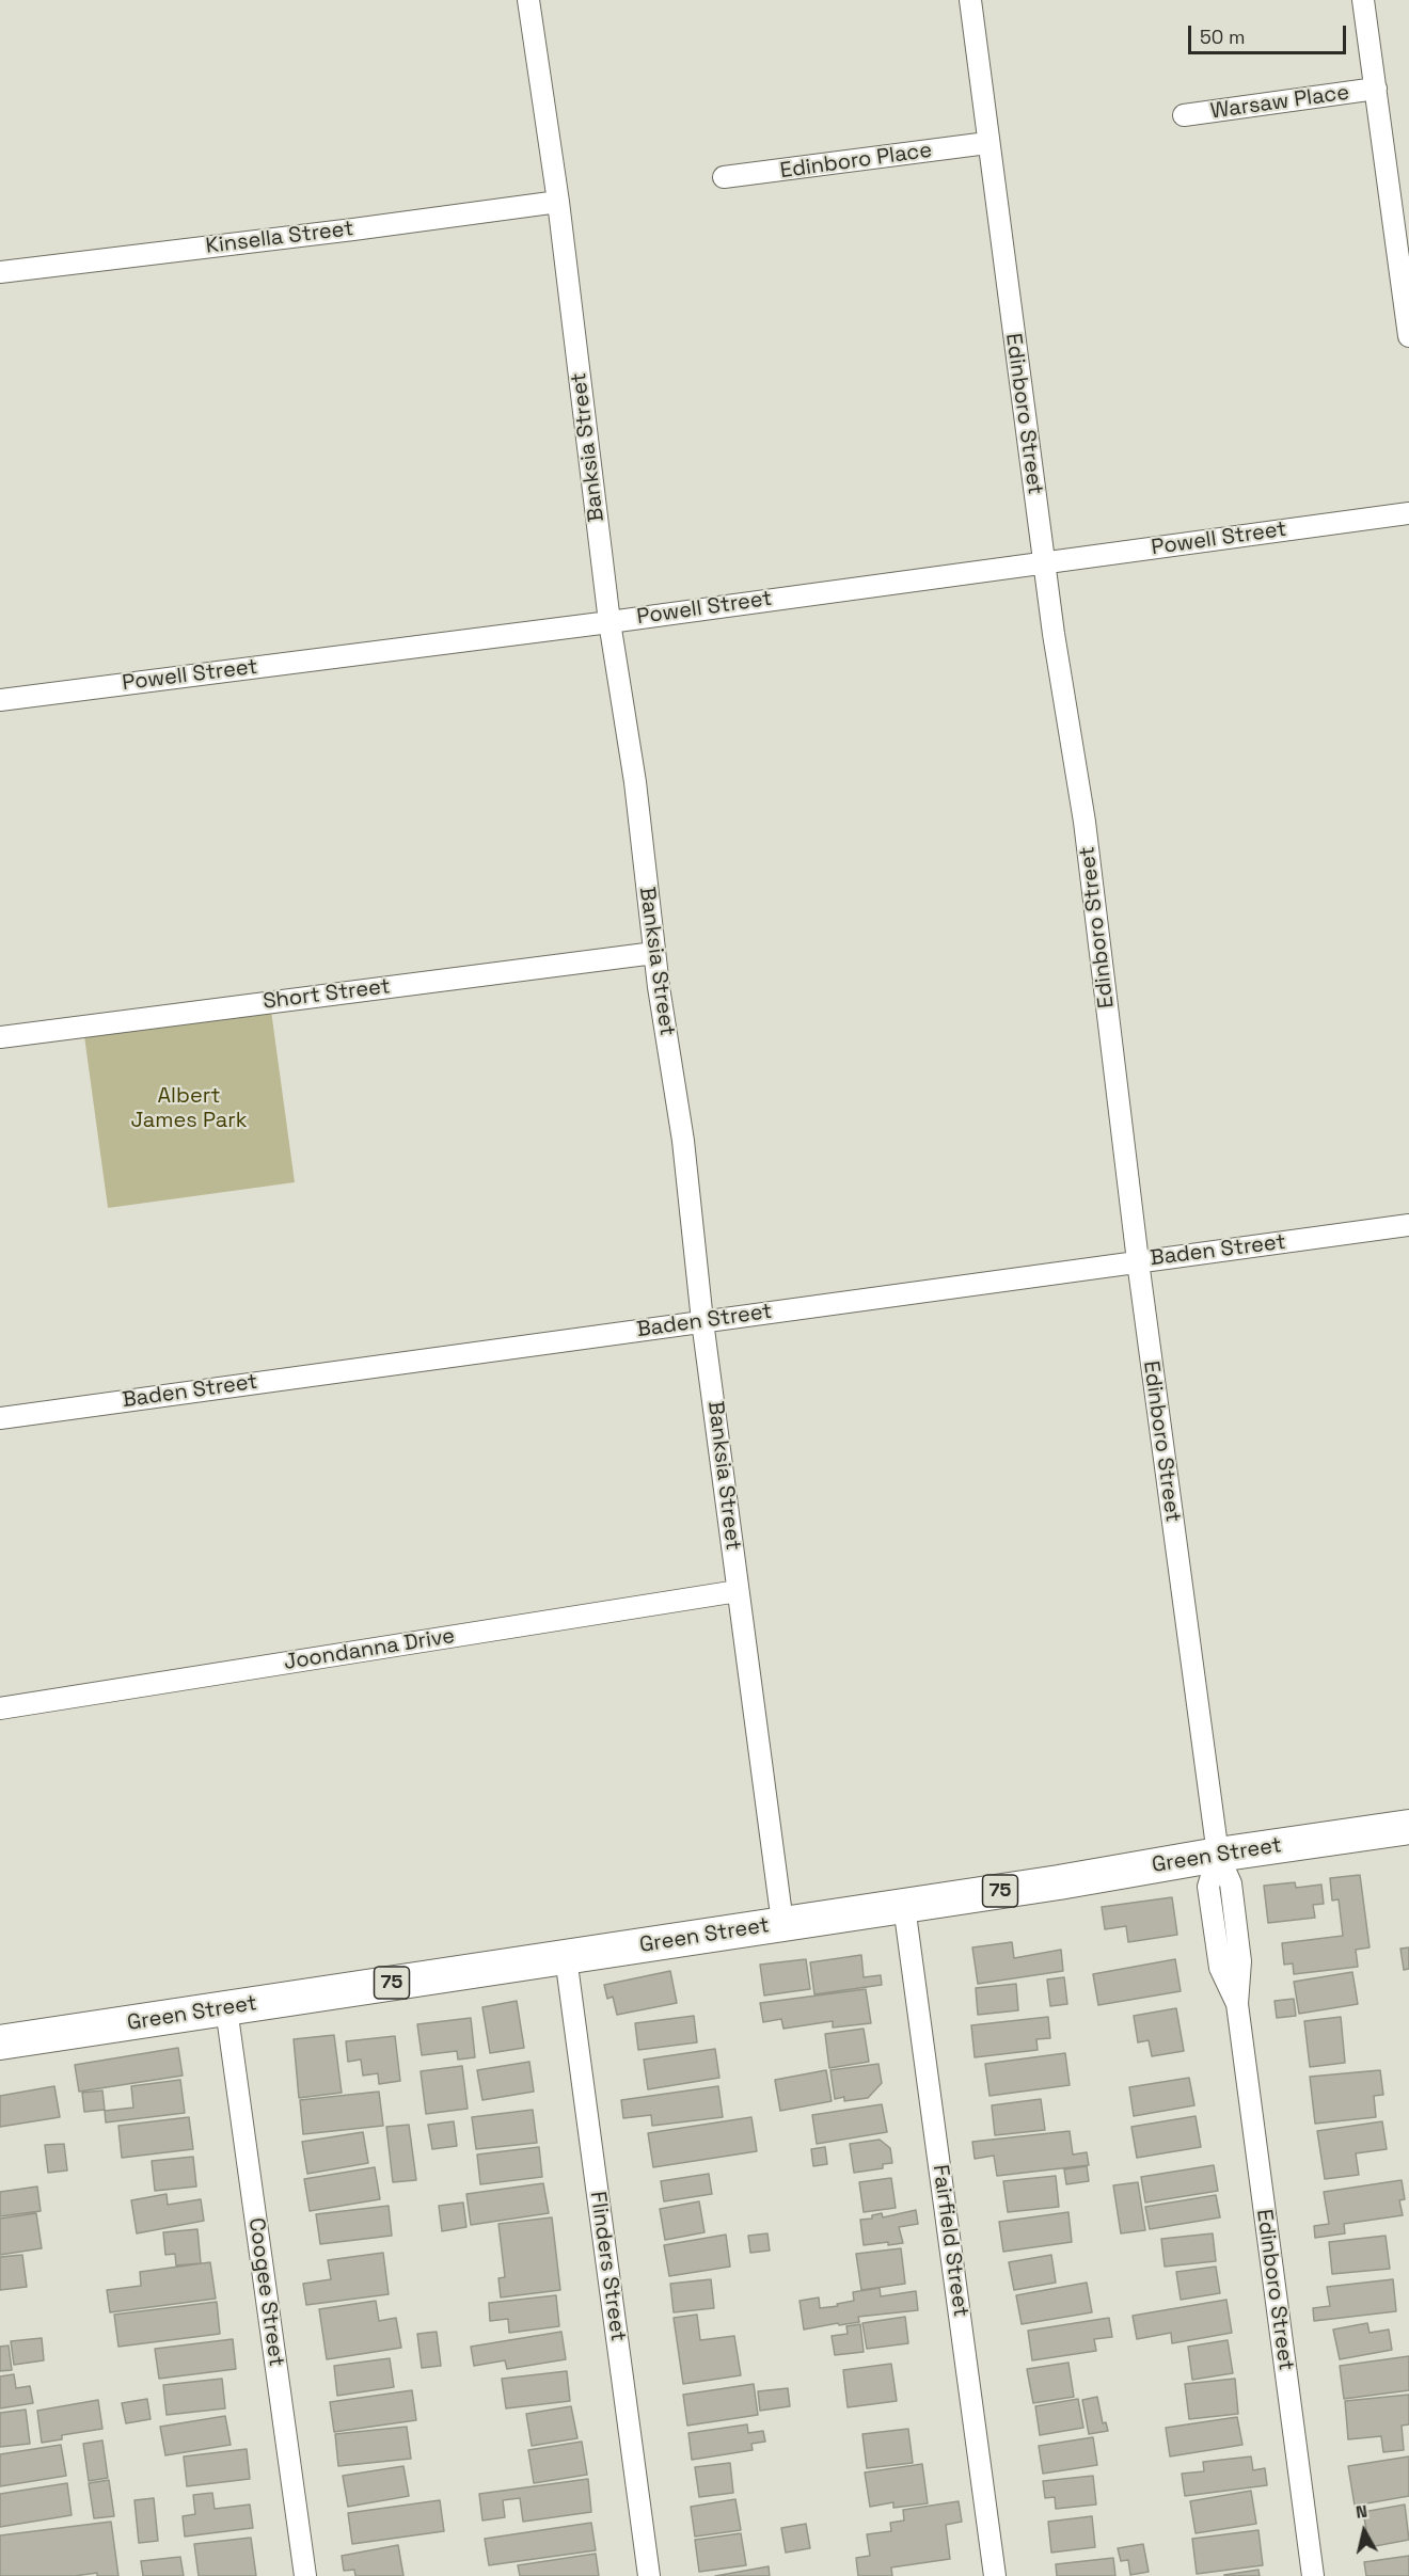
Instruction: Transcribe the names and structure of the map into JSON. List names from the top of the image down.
{
  "streets": {
    "main road": ["Green Street", "75"],
    "street": [
      "Warsaw Place",
      "Edinboro Place",
      "Kinsella Street",
      "Edinboro Street",
      "Banksia Street",
      "Powell Street",
      "Short Street",
      "Baden Street",
      "Joondanna Drive",
      "Fairfield Street",
      "Flinders Street",
      "Coogee Street"
    ]
  },
  "crossings": [
    ["Edinboro Place", "Edinboro Street"],
    ["Kinsella Street", "Banksia Street"],
    ["Edinboro Street", "Powell Street"],
    ["Edinboro Street", "Baden Street"],
    ["Edinboro Street", "Green Street"],
    ["Banksia Street", "Powell Street"],
    ["Banksia Street", "Short Street"],
    ["Banksia Street", "Baden Street"],
    ["Banksia Street", "Joondanna Drive"],
    ["Banksia Street", "Green Street"],
    ["Green Street", "Fairfield Street"],
    ["Green Street", "Flinders Street"],
    ["Green Street", "Coogee Street"]
  ],
  "parks": ["Albert James Park"],
  "scale_bar": "50 m",
  "north": "top"
}
